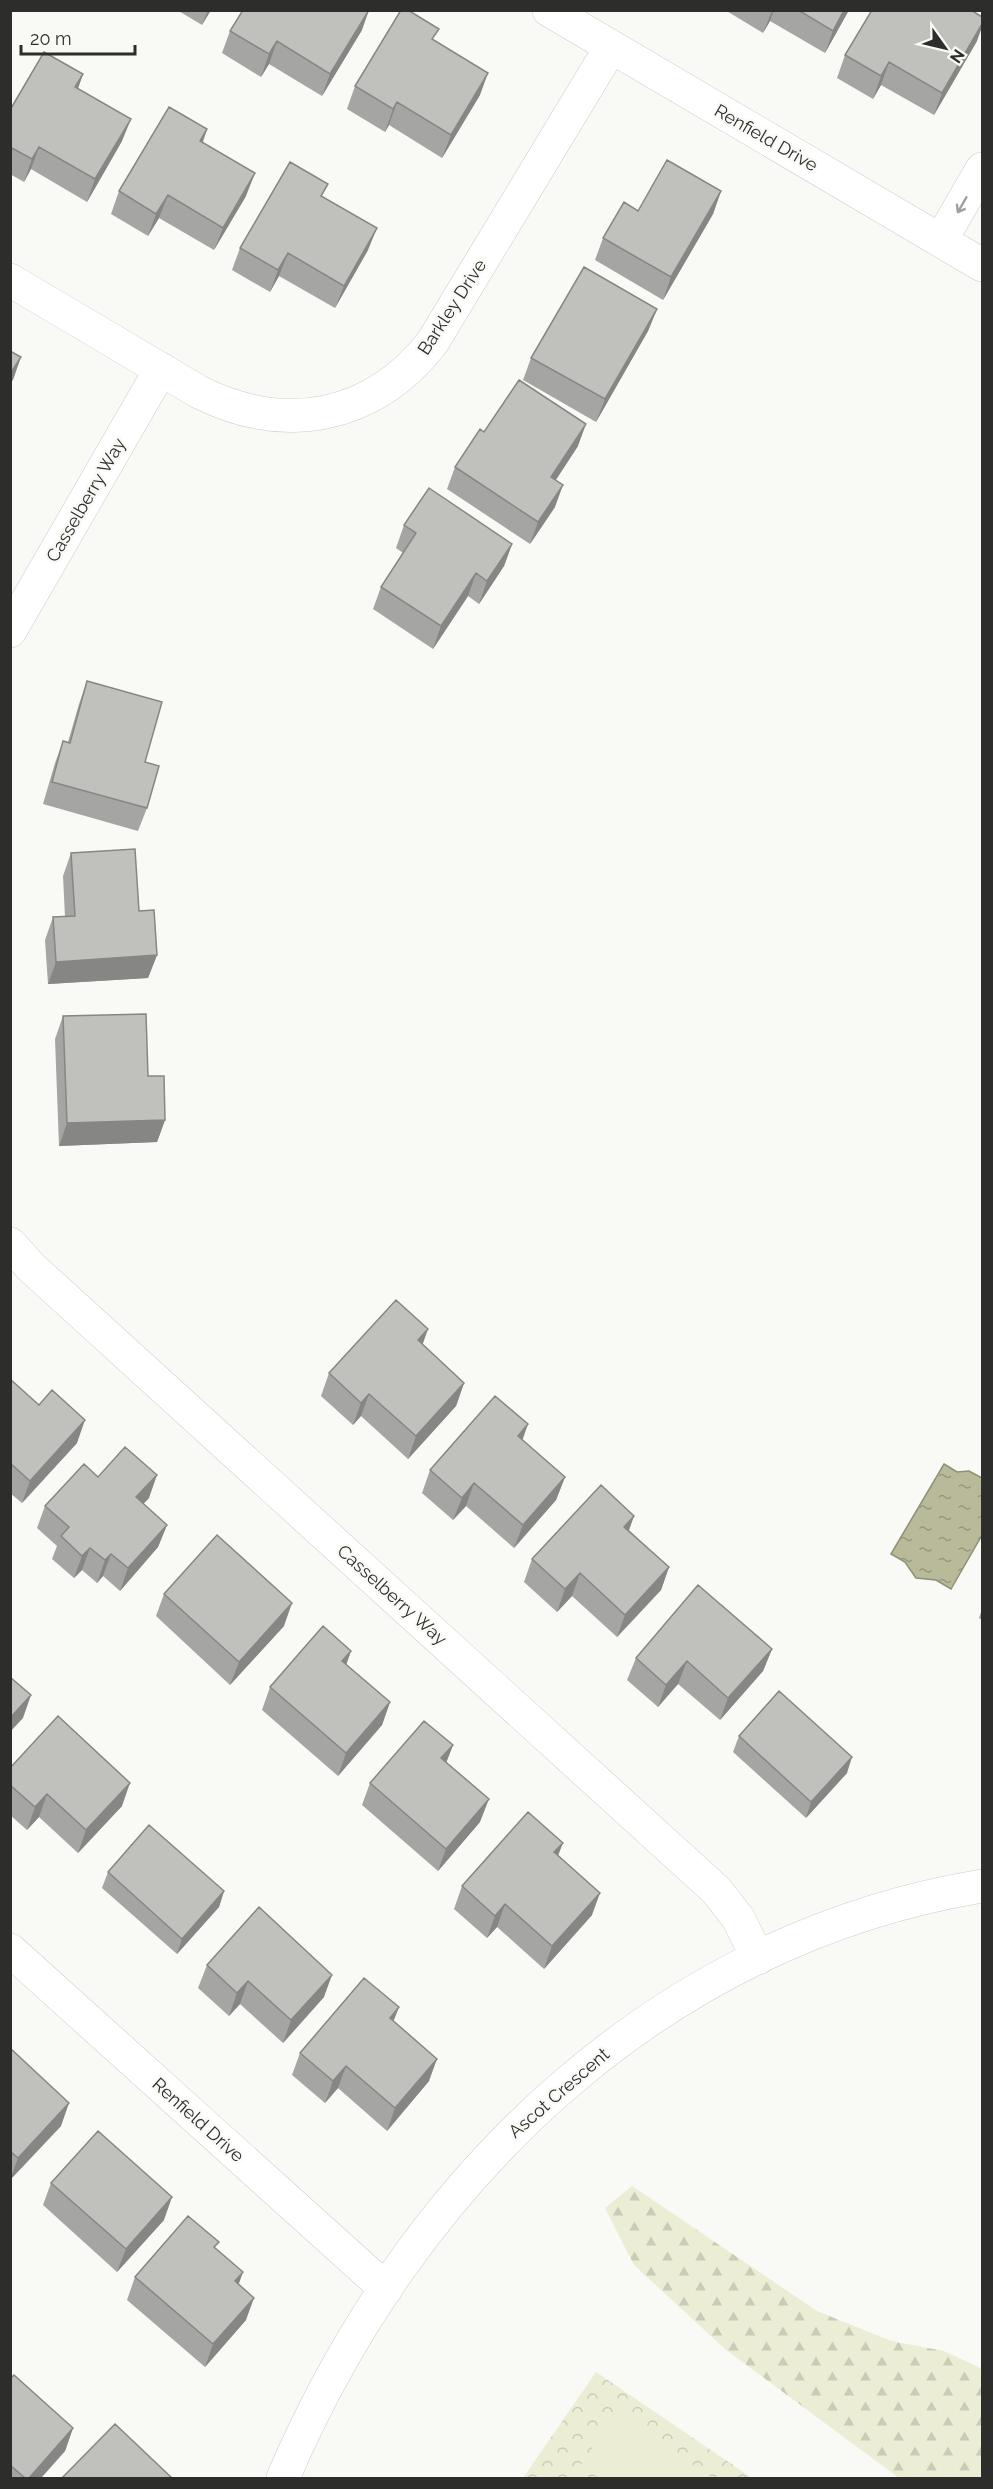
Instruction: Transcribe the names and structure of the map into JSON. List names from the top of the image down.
{
  "streets": {
    "street": [
      "Renfield Drive",
      "Barkley Drive",
      "Casselberry Way",
      "Ascot Crescent"
    ]
  },
  "crossings": [
    ["Renfield Drive", "Barkley Drive"],
    ["Renfield Drive", "Ascot Crescent"],
    ["Barkley Drive", "Casselberry Way"],
    ["Casselberry Way", "Ascot Crescent"]
  ],
  "scale_bar": "20 m",
  "north": "bottom right"
}
